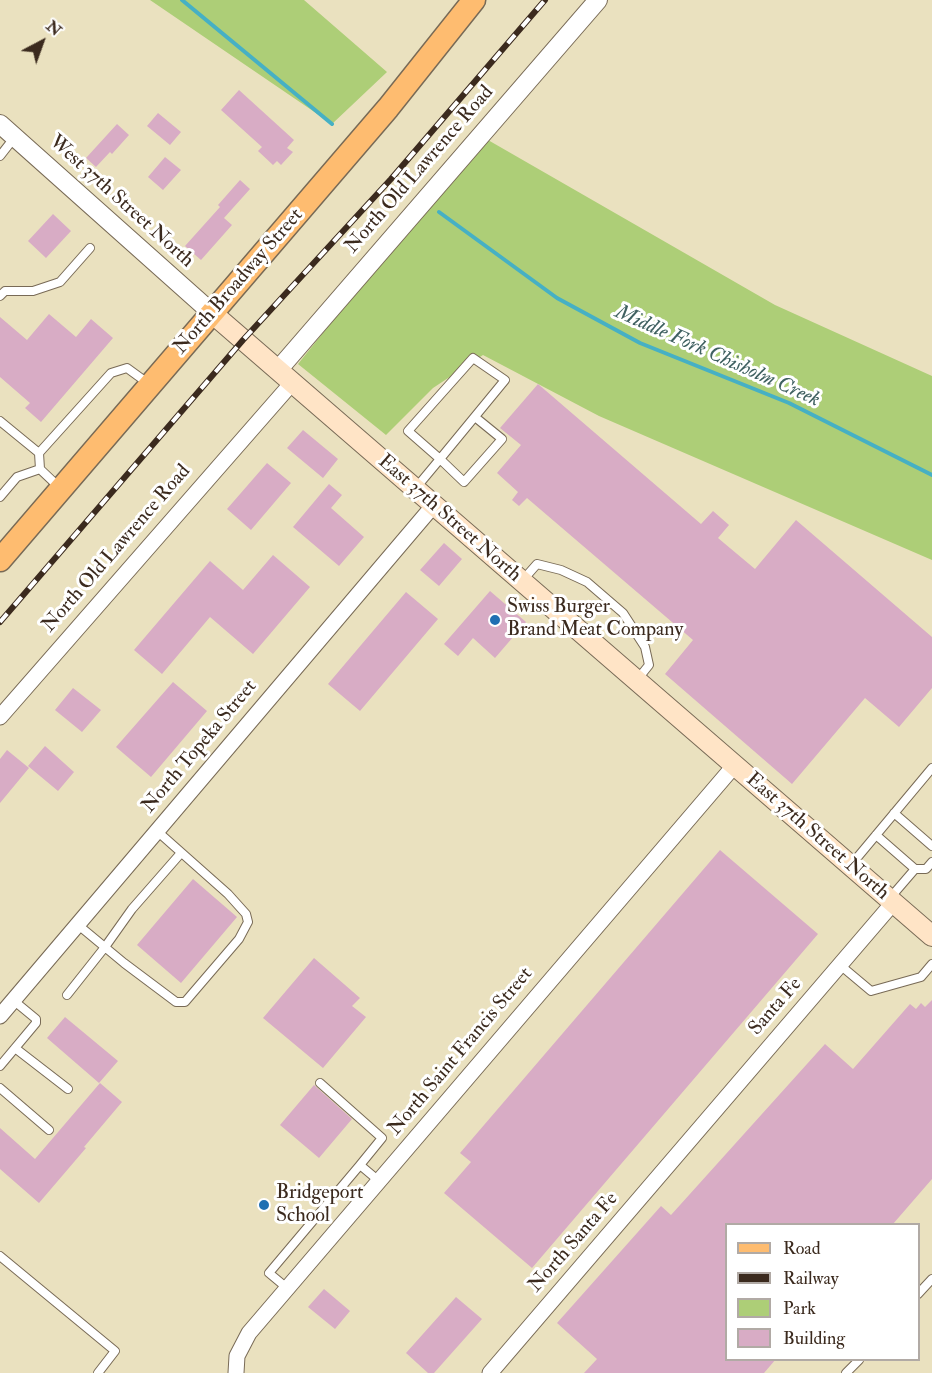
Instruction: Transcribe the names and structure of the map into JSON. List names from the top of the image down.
{
  "streets": {
    "main road": ["North Broadway Street", "East 37th Street North"],
    "street": [
      "North Old Lawrence Road",
      "West 37th Street North",
      "North Topeka Street",
      "Santa Fe",
      "North Saint Francis Street",
      "North Santa Fe"
    ]
  },
  "crossings": [
    ["North Old Lawrence Road", "East 37th Street North"],
    ["West 37th Street North", "North Broadway Street"],
    ["West 37th Street North", "East 37th Street North"],
    ["North Broadway Street", "East 37th Street North"],
    ["East 37th Street North", "North Topeka Street"],
    ["East 37th Street North", "Santa Fe"],
    ["East 37th Street North", "North Saint Francis Street"],
    ["Santa Fe", "North Santa Fe"]
  ],
  "water": ["Middle Fork Chisholm Creek"],
  "places": ["Swiss Burger Brand Meat Company", "Bridgeport School"],
  "legend": [
    "Road",
    "Railway",
    "Park",
    "Building"
  ],
  "north": "top right"
}
